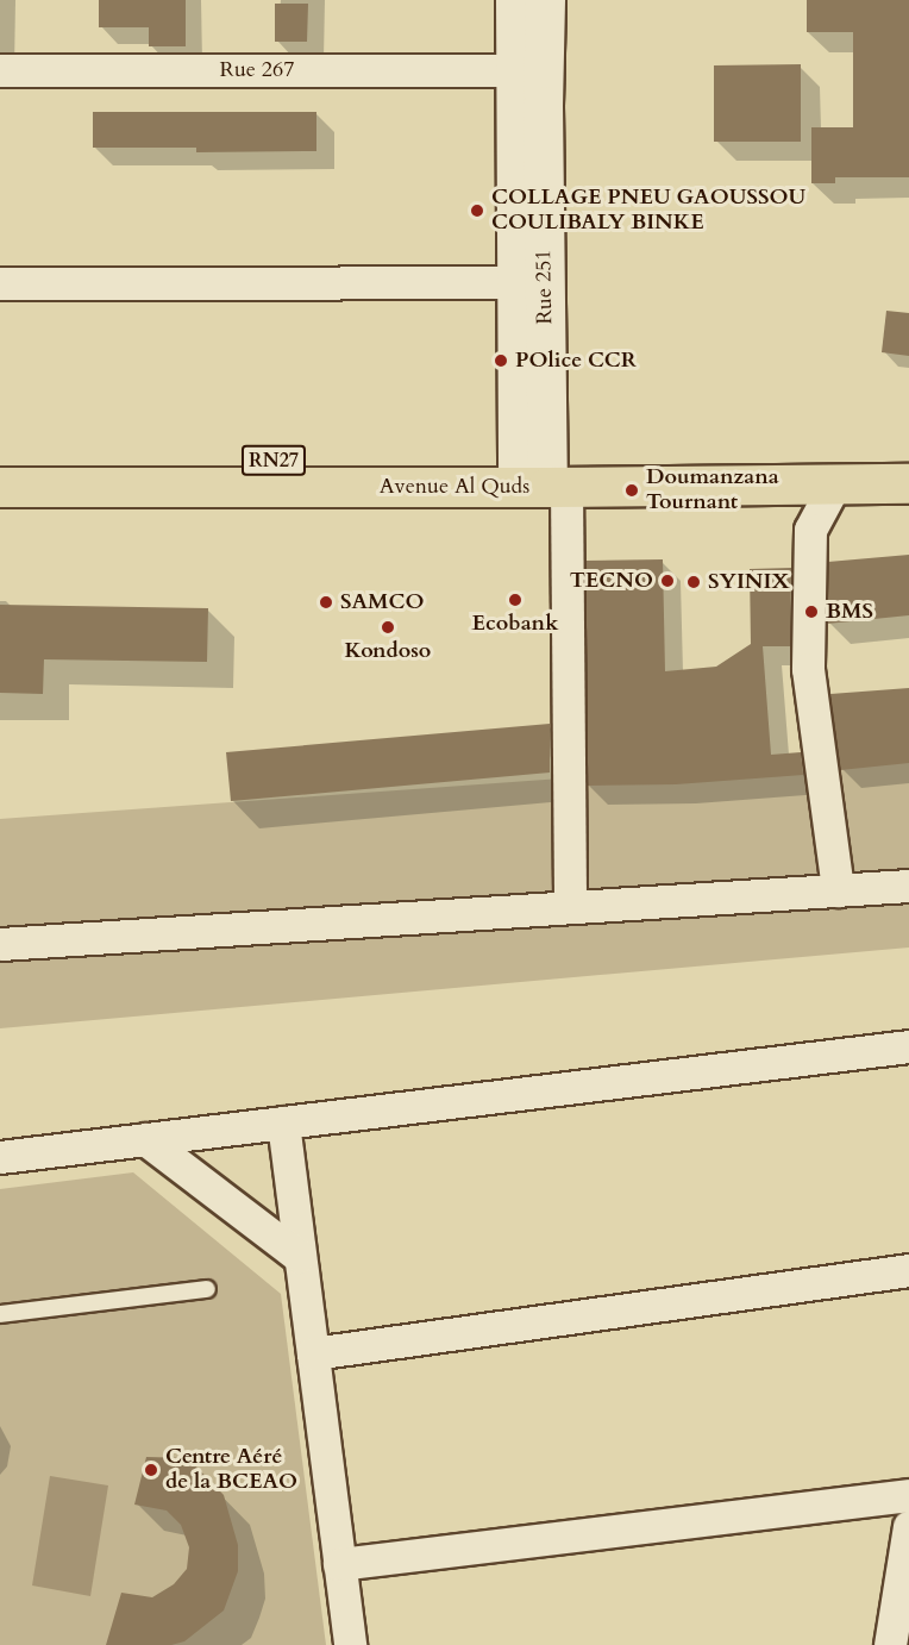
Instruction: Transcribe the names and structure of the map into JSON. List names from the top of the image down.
{
  "streets": {
    "main road": ["Rue 251", "RN27", "Avenue Al Quds"],
    "street": ["Rue 267"]
  },
  "crossings": [
    ["Rue 267", "Rue 251"],
    ["Rue 251", "Avenue Al Quds"]
  ],
  "places": [
    "COLLAGE PNEU GAOUSSOU COULIBALY BINKE",
    "POlice CCR",
    "Doumanzana Tournant",
    "TECNO",
    "SYINIX",
    "Ecobank",
    "SAMCO",
    "BMS",
    "Kondoso",
    "Centre Aéré de la BCEAO"
  ]
}
